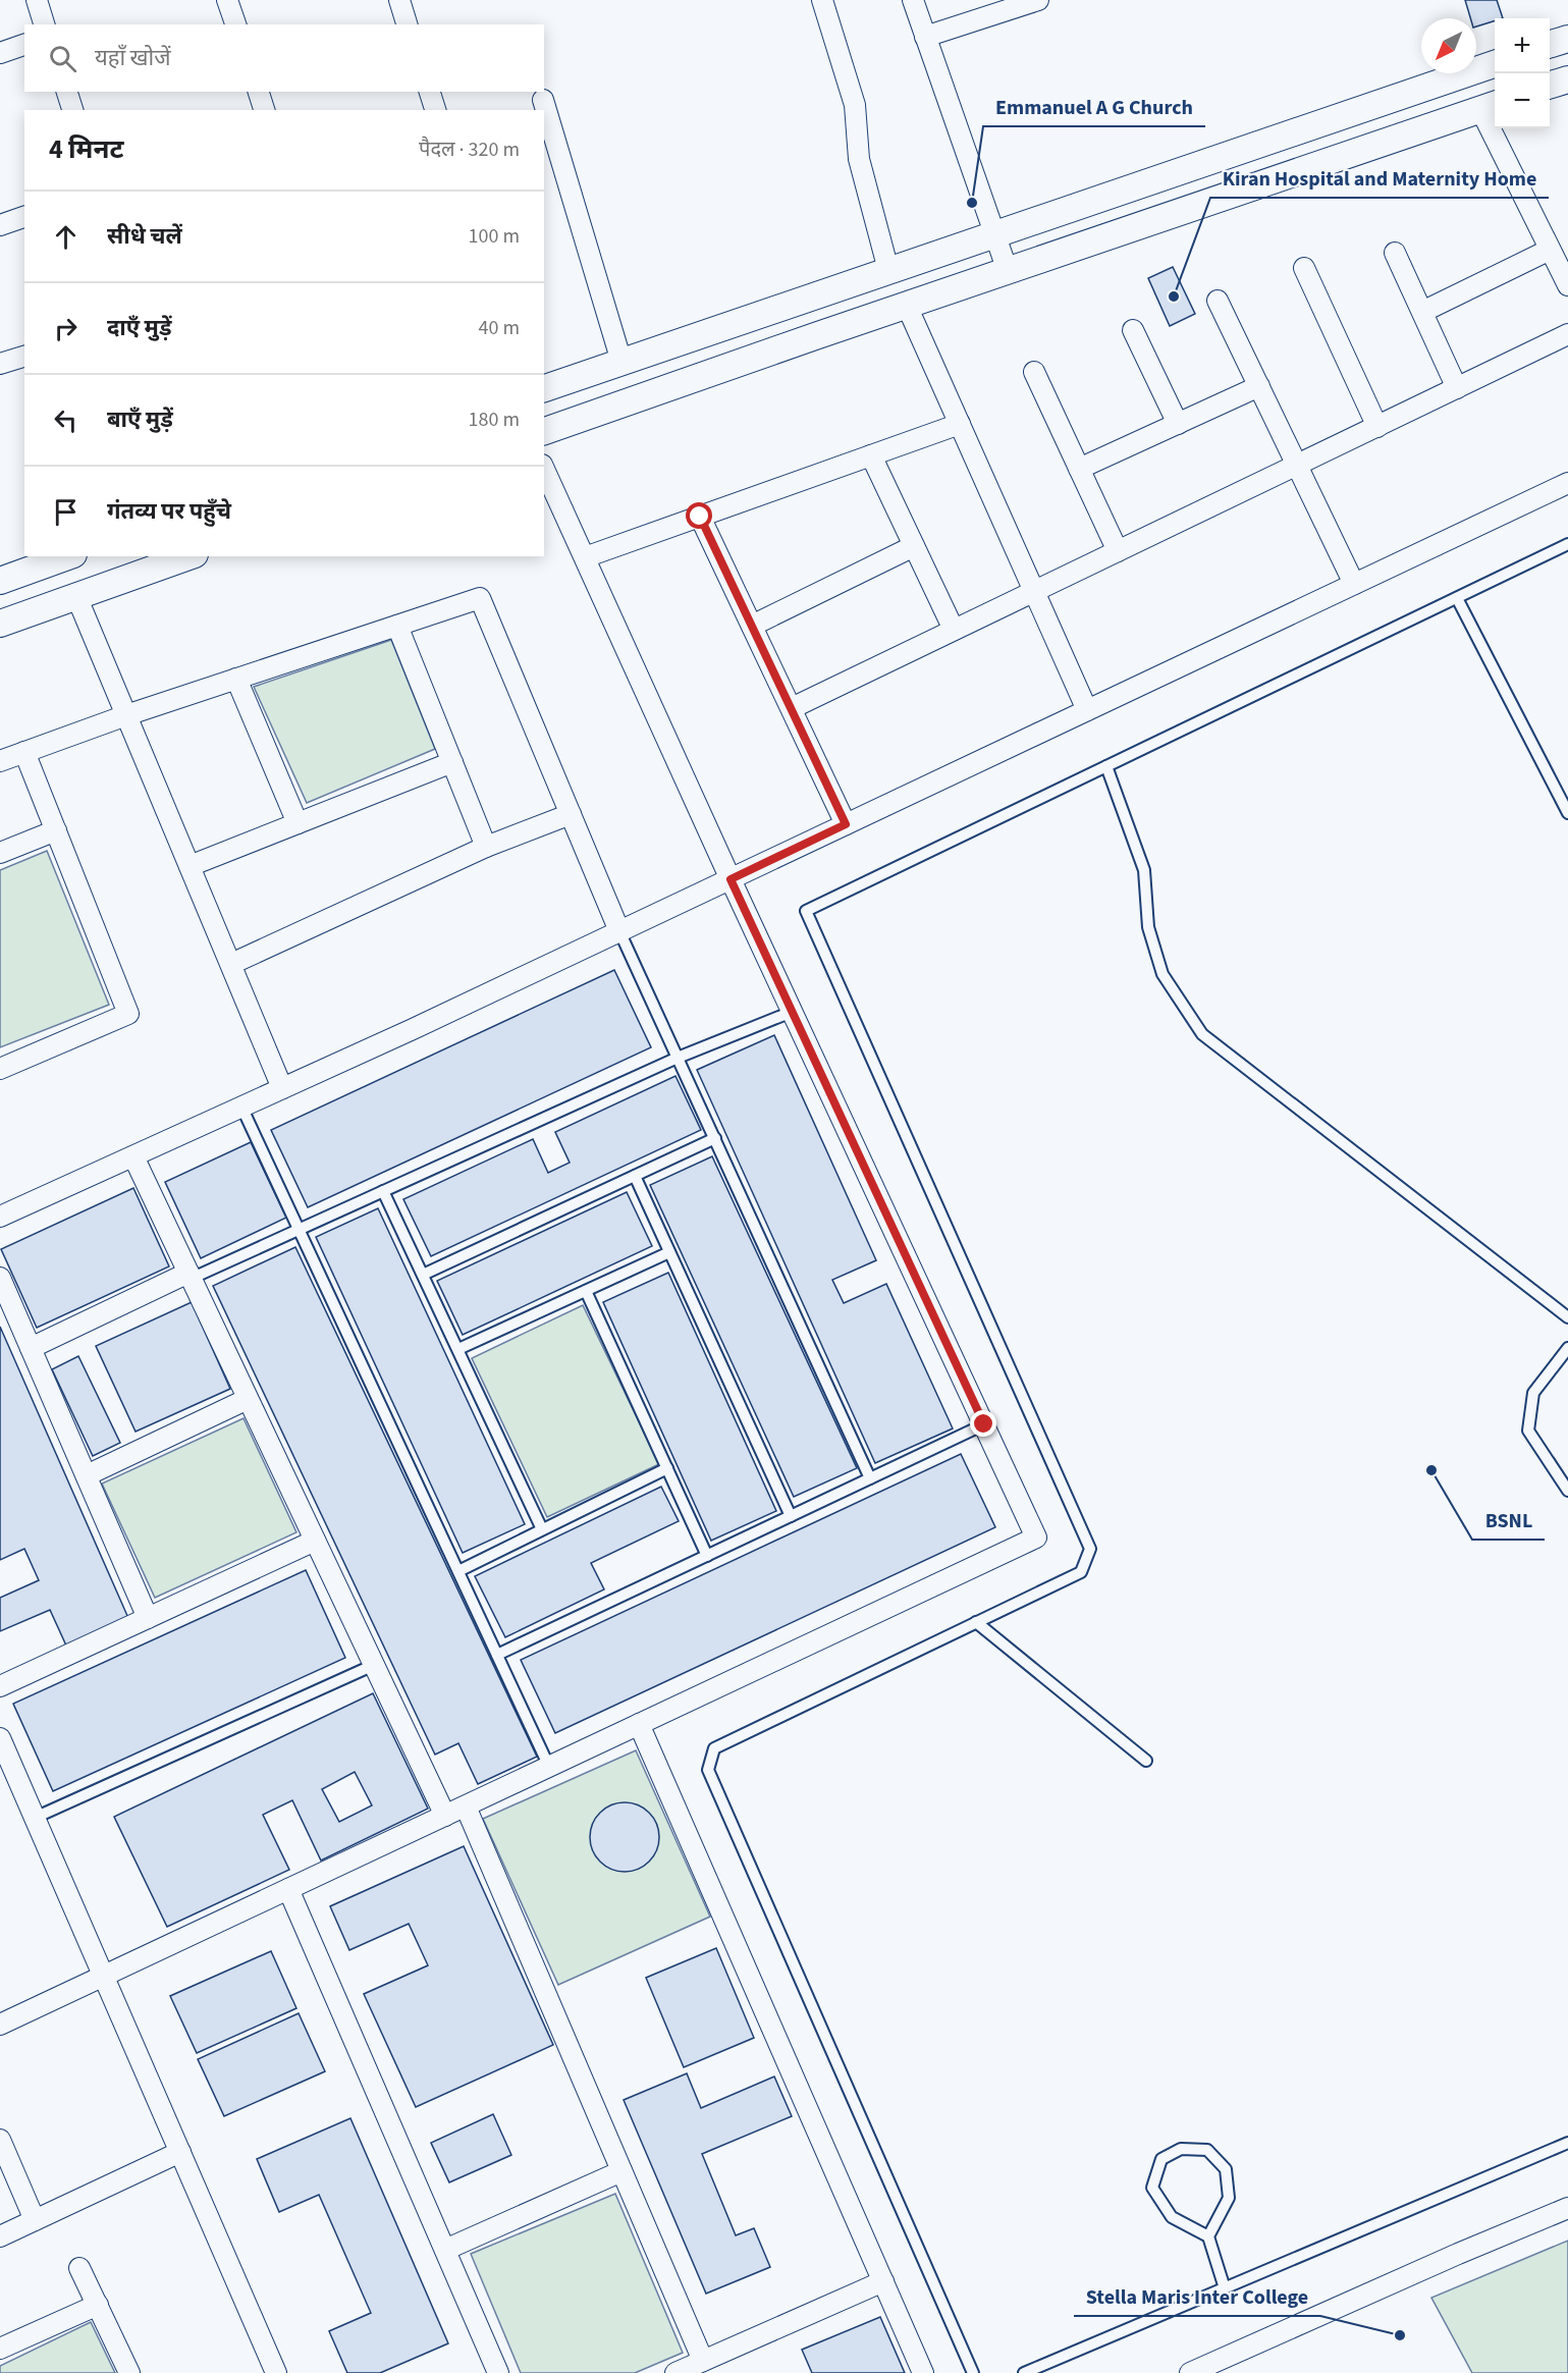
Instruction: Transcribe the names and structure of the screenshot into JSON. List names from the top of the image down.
{
  "places": [
    "Emmanuel A G Church",
    "Kiran Hospital and Maternity Home",
    "BSNL",
    "Stella Maris Inter College"
  ],
  "north": "bottom left",
  "page": {
    "map_buttons": ["+", "−"],
    "search": "यहाँ खोजें",
    "heading": ["4 मिनट", "पैदल · 320 m"],
    "list": [
      ["सीधे चलें", "100 m"],
      ["दाएँ मुड़ें", "40 m"],
      ["बाएँ मुड़ें", "180 m"],
      "गंतव्य पर पहुँचे"
    ]
  }
}
